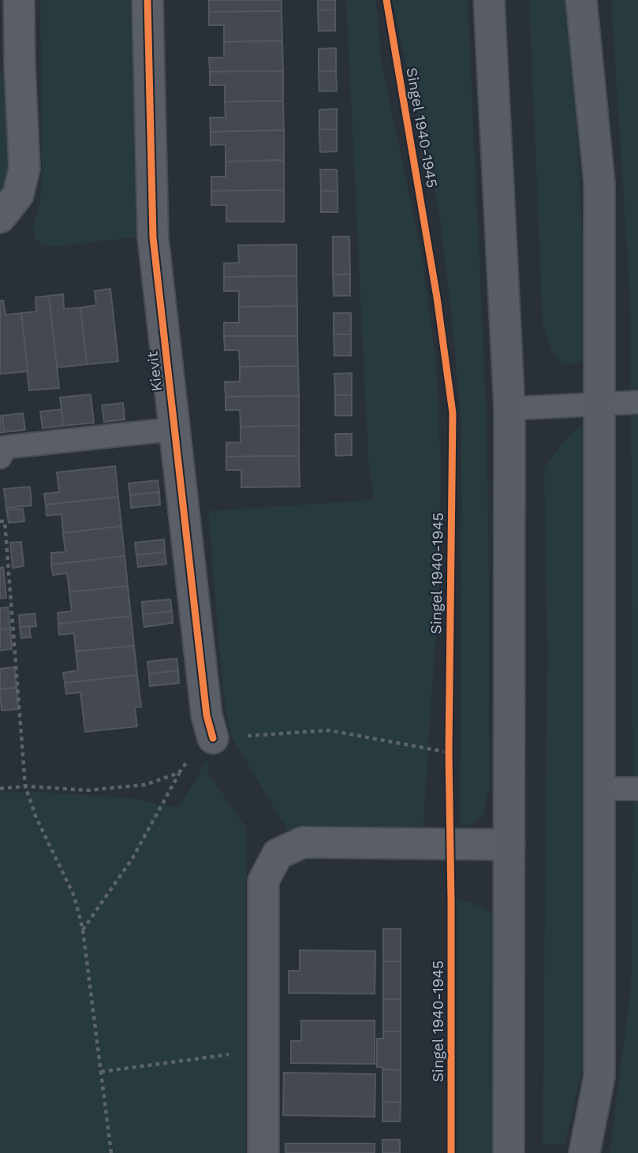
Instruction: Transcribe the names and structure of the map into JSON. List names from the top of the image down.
{
  "streets": {
    "street": ["Kievit"],
    "cycle path": ["Singel 1940-1945"]
  }
}
